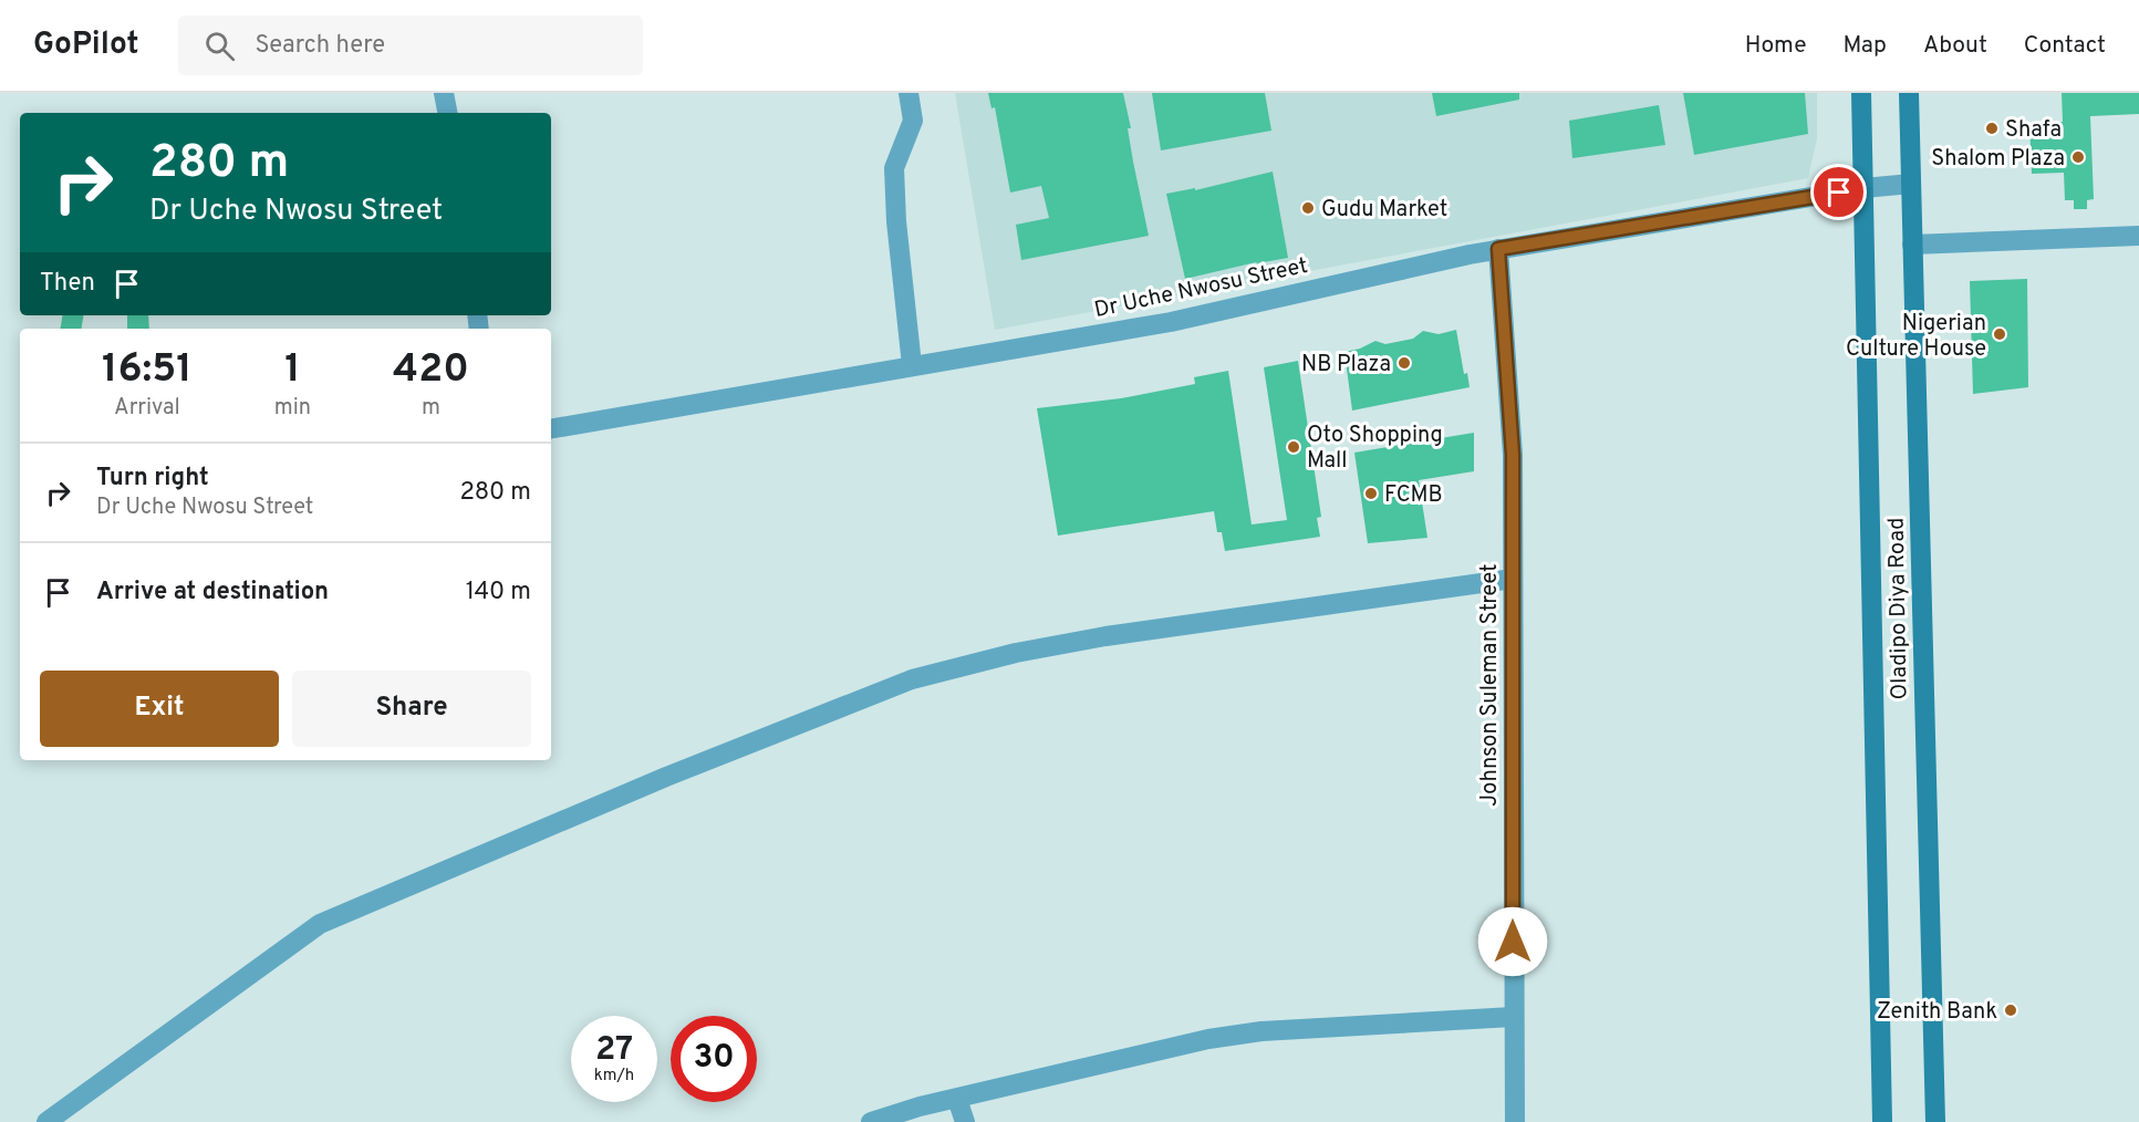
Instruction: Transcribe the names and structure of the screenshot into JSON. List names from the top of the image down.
{
  "streets": {
    "main road": ["Oladipo Diya Road"],
    "street": ["Dr Uche Nwosu Street", "Johnson Suleman Street"]
  },
  "crossings": [
    ["Dr Uche Nwosu Street", "Oladipo Diya Road"],
    ["Dr Uche Nwosu Street", "Johnson Suleman Street"]
  ],
  "places": [
    "Shafa",
    "Shalom Plaza",
    "Gudu Market",
    "Nigerian Culture House",
    "NB Plaza",
    "Oto Shopping Mall",
    "FCMB",
    "Zenith Bank"
  ],
  "page": {
    "header": "GoPilot",
    "search": "Search here",
    "nav": [
      "Home",
      "Map",
      "About",
      "Contact"
    ],
    "turn": ["280 m", "Dr Uche Nwosu Street"],
    "then": "Then",
    "eta": [
      "16:51",
      "Arrival",
      "1",
      "min",
      "420",
      "m"
    ],
    "list": [
      {
        "name": "Turn right",
        "note": "Dr Uche Nwosu Street",
        "value": "280 m"
      },
      {
        "name": "Arrive at destination",
        "value": "140 m"
      }
    ],
    "buttons": ["Exit", "Share"],
    "speed": "27 km/h",
    "limit": "30"
  }
}
